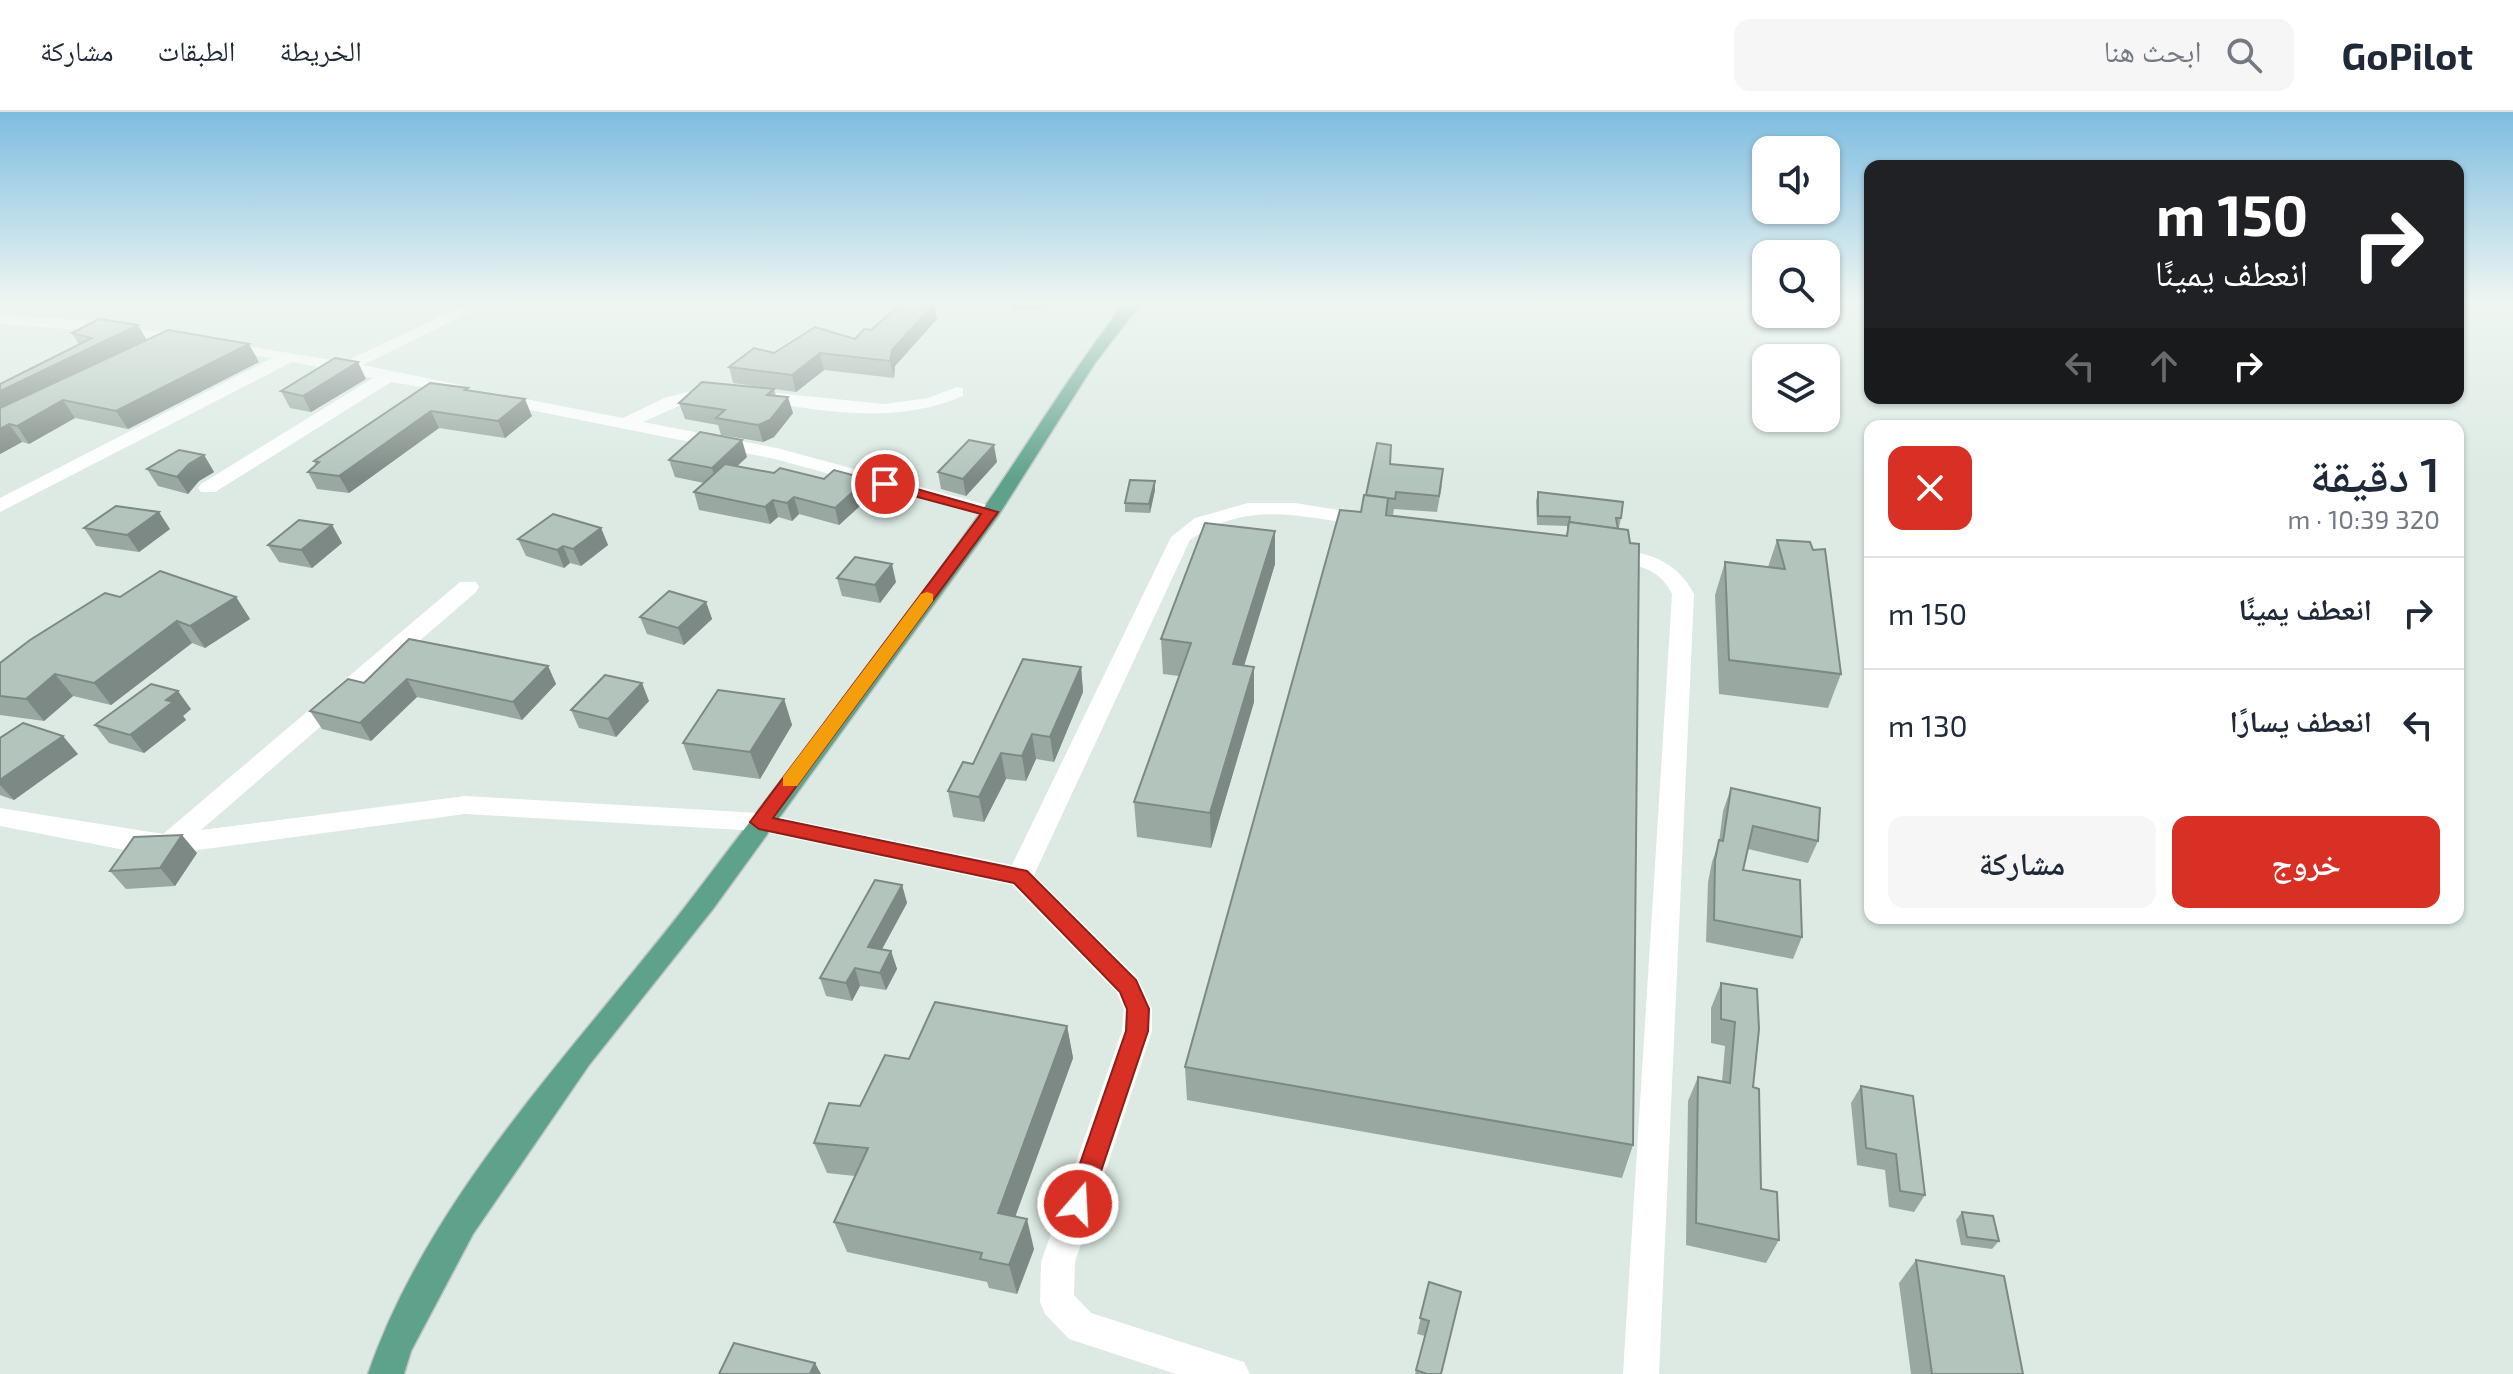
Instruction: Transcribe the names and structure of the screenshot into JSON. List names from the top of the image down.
{
  "page": {
    "header": "GoPilot",
    "search": "ابحث هنا",
    "nav": ["الخريطة", "الطبقات", "مشاركة"],
    "turn": ["150 m", "انعطف يمينًا"],
    "heading": ["1 دقيقة", "320 m · 10:39"],
    "list": [
      {
        "name": "انعطف يمينًا",
        "value": "150 m"
      },
      {
        "name": "انعطف يسارًا",
        "value": "130 m"
      }
    ],
    "buttons": ["خروج", "مشاركة"]
  }
}
